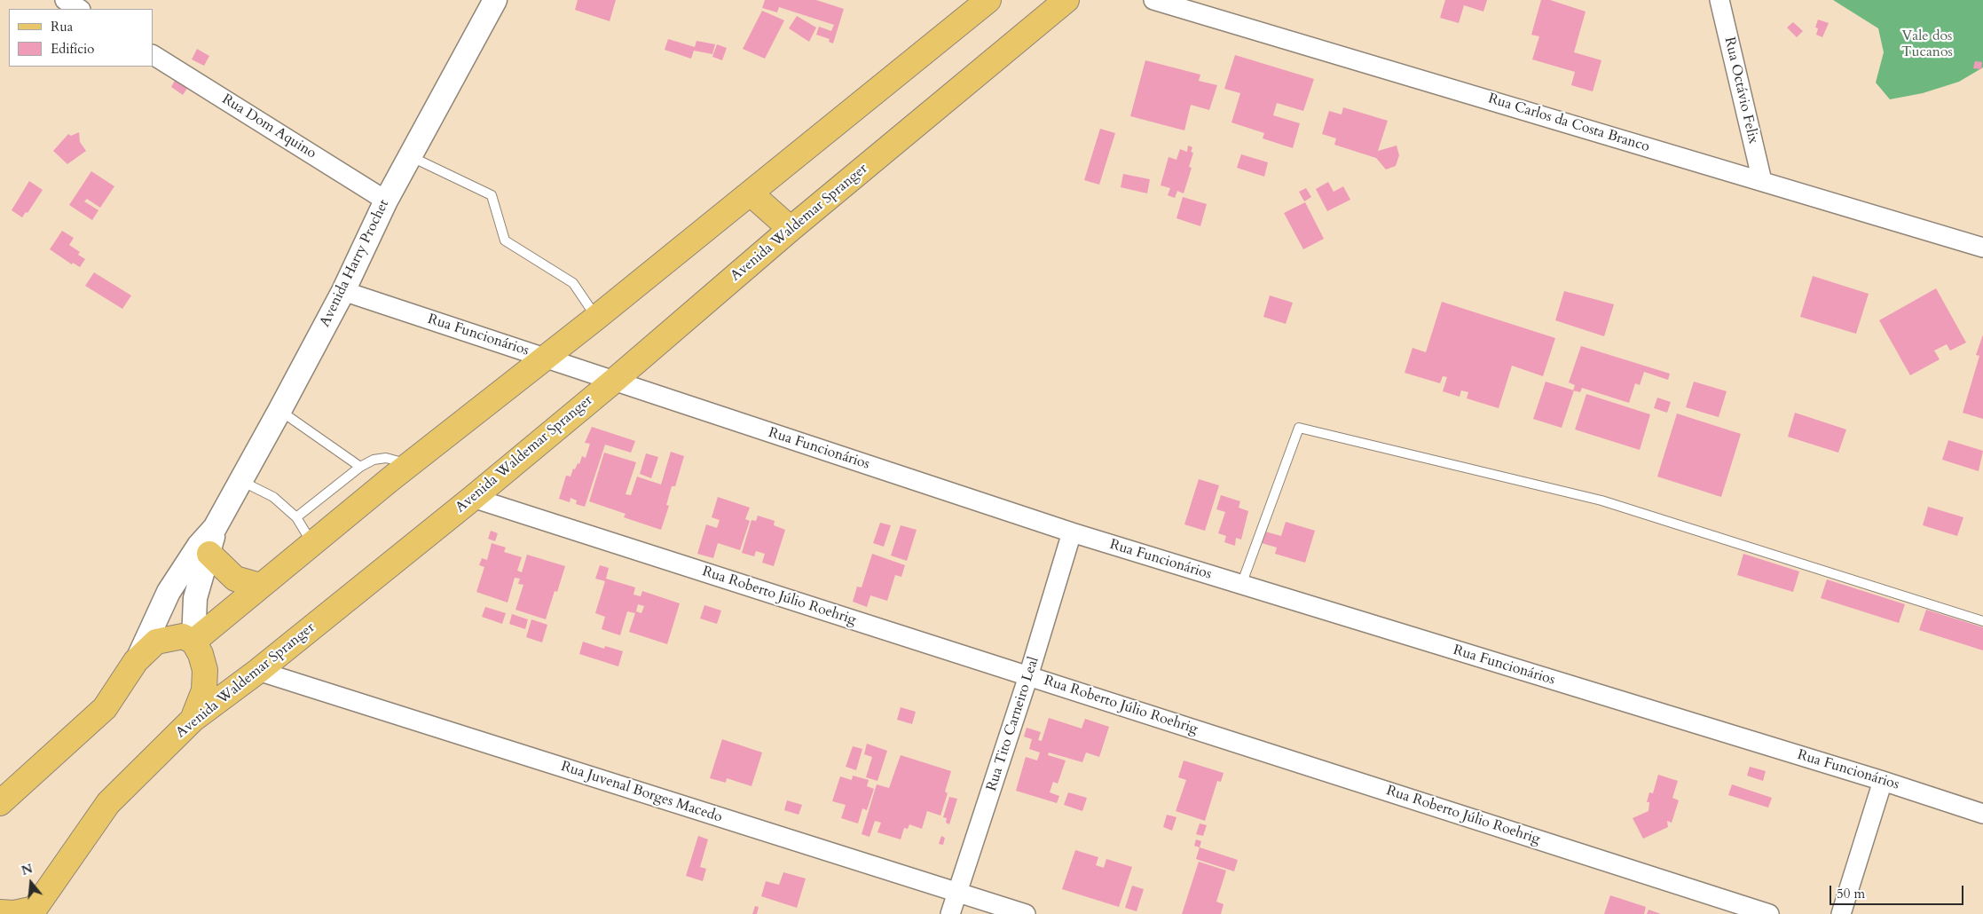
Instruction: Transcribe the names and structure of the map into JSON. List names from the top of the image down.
{
  "streets": {
    "main road": ["Avenida Waldemar Spranger"],
    "street": [
      "Rua Octávio Felix",
      "Rua Carlos da Costa Branco",
      "Rua Dom Aquino",
      "Avenida Harry Prochet",
      "Rua Funcionários",
      "Rua Roberto Júlio Roehrig",
      "Rua Tito Carneiro Leal",
      "Rua Juvenal Borges Macedo"
    ]
  },
  "crossings": [
    ["Rua Octávio Felix", "Rua Carlos da Costa Branco"],
    ["Rua Dom Aquino", "Avenida Harry Prochet"],
    ["Avenida Waldemar Spranger", "Rua Funcionários"],
    ["Avenida Waldemar Spranger", "Rua Roberto Júlio Roehrig"],
    ["Avenida Waldemar Spranger", "Rua Juvenal Borges Macedo"],
    ["Avenida Harry Prochet", "Rua Funcionários"],
    ["Rua Funcionários", "Rua Tito Carneiro Leal"],
    ["Rua Roberto Júlio Roehrig", "Rua Tito Carneiro Leal"],
    ["Rua Tito Carneiro Leal", "Rua Juvenal Borges Macedo"]
  ],
  "parks": ["Vale dos Tucanos"],
  "legend": ["Rua", "Edifício"],
  "scale_bar": "50 m",
  "north": "top"
}
